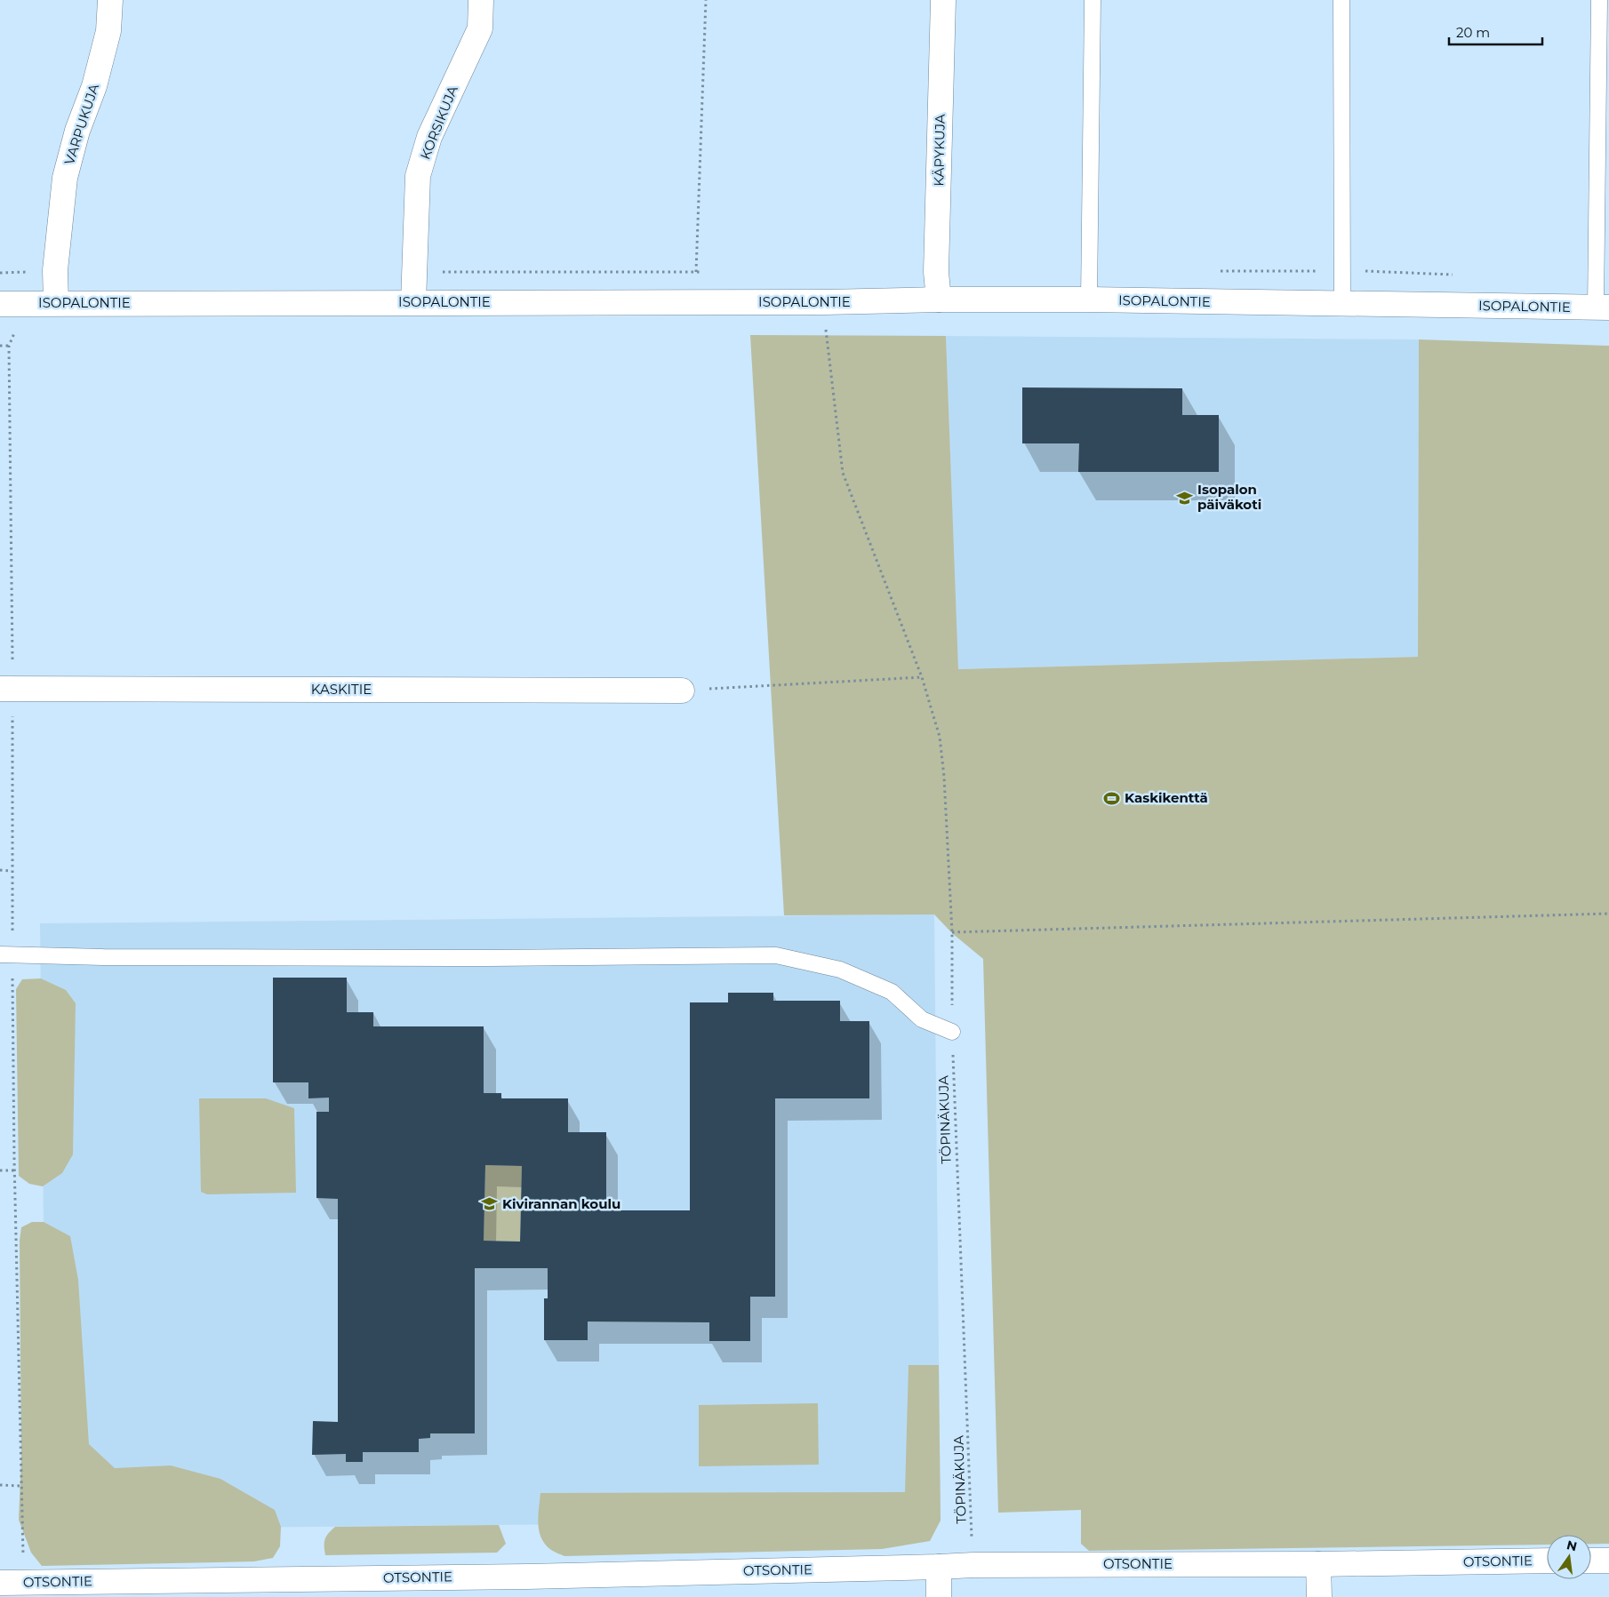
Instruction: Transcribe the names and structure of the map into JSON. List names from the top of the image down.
{
  "streets": {
    "street": [
      "KORSIKUJA",
      "VARPUKUJA",
      "KÄPYKUJA",
      "ISOPALONTIE",
      "KASKITIE",
      "OTSONTIE"
    ],
    "path": ["TÖPINÄKUJA"]
  },
  "crossings": [
    ["KORSIKUJA", "ISOPALONTIE"],
    ["VARPUKUJA", "ISOPALONTIE"],
    ["KÄPYKUJA", "ISOPALONTIE"],
    ["ISOPALONTIE", "TÖPINÄKUJA"],
    ["TÖPINÄKUJA", "OTSONTIE"]
  ],
  "places": {
    "school or university": ["Isopalon päiväkoti", "Kivirannan koulu"],
    "sports": ["Kaskikenttä"]
  },
  "scale_bar": "20 m",
  "north": "top"
}
